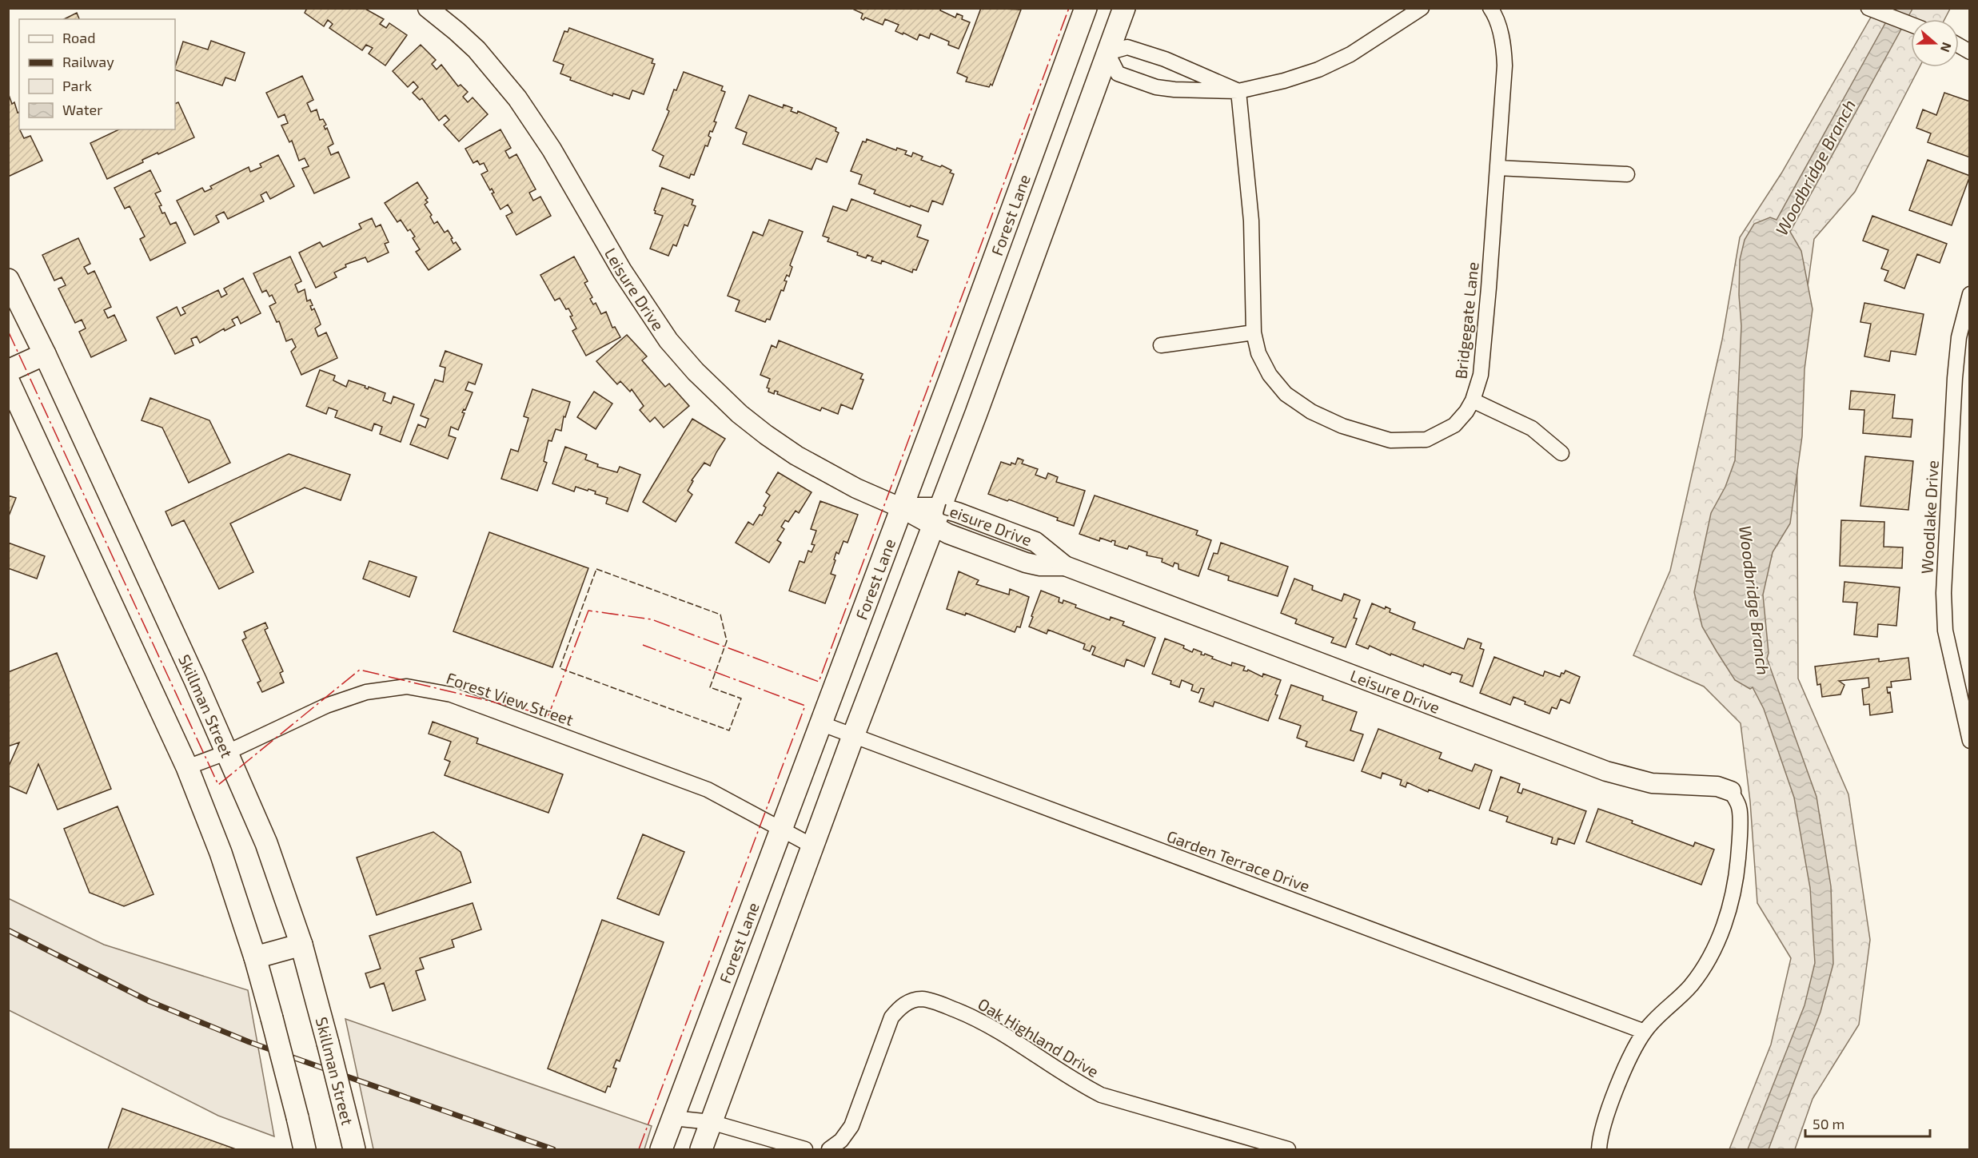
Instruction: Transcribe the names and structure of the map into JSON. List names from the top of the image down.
{
  "streets": {
    "main road": ["Forest Lane", "Skillman Street"],
    "street": [
      "Leisure Drive",
      "Bridgegate Lane",
      "Woodlake Drive",
      "Forest View Street",
      "Garden Terrace Drive",
      "Oak Highland Drive"
    ]
  },
  "crossings": [
    ["Forest Lane", "Leisure Drive"],
    ["Forest Lane", "Forest View Street"],
    ["Forest Lane", "Garden Terrace Drive"],
    ["Forest View Street", "Skillman Street"]
  ],
  "water": ["Woodbridge Branch"],
  "legend": [
    "Road",
    "Railway",
    "Park",
    "Water"
  ],
  "scale_bar": "50 m",
  "north": "right"
}
